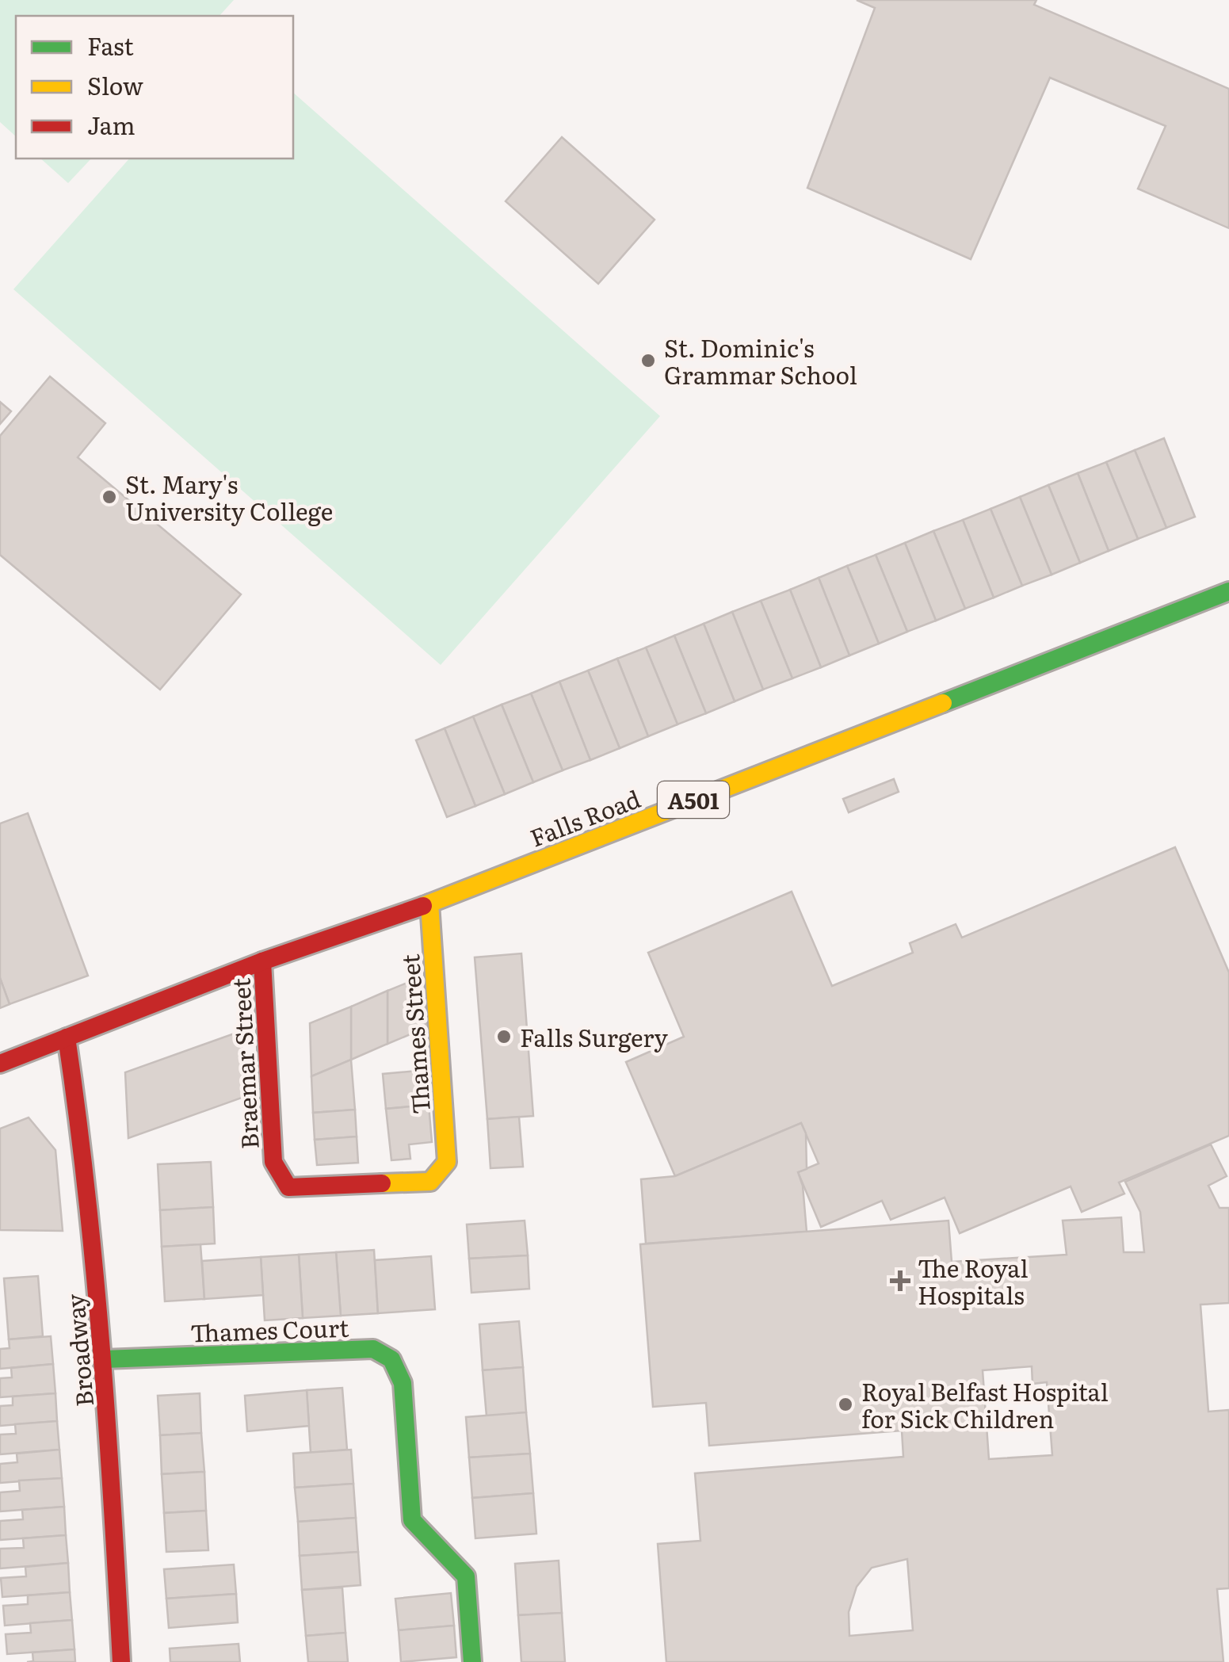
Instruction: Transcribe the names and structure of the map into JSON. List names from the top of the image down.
{
  "streets": {
    "street": [
      "A501",
      "Falls Road",
      "Thames Street",
      "Braemar Street",
      "Thames Court",
      "Broadway"
    ]
  },
  "crossings": [
    ["Falls Road", "Thames Street"],
    ["Falls Road", "Braemar Street"],
    ["Falls Road", "Broadway"],
    ["Thames Street", "Braemar Street"],
    ["Thames Court", "Broadway"]
  ],
  "places": {
    "other": [
      "St. Dominic's Grammar School",
      "St. Mary's University College",
      "Falls Surgery",
      "Royal Belfast Hospital for Sick Children"
    ],
    "health": ["The Royal Hospitals"]
  },
  "legend": ["Fast", "Slow", "Jam"]
}
